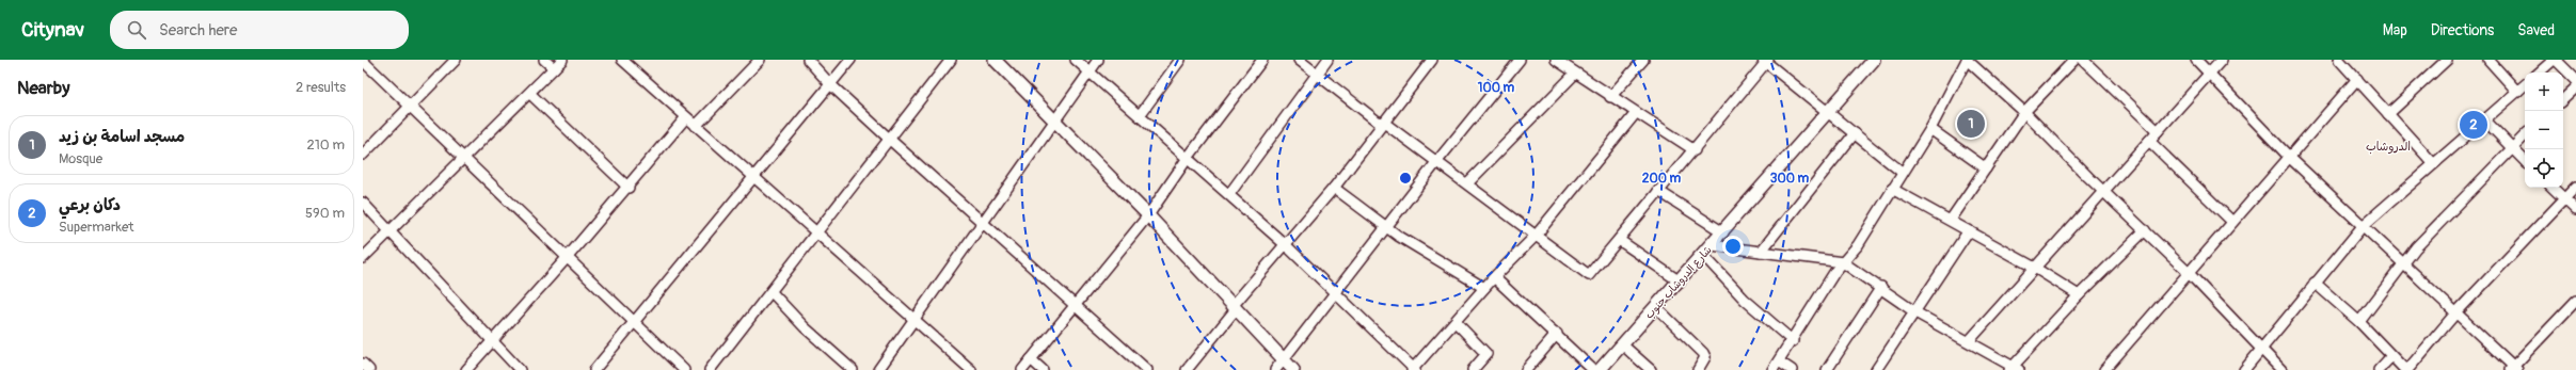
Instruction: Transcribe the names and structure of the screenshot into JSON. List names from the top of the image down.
{
  "streets": {
    "street": ["شارع الدروشاب جنوب"]
  },
  "districts": ["الدروشاب"],
  "page": {
    "header": "Citynav",
    "search": "Search here",
    "nav": ["Map", "Directions", "Saved"],
    "heading": ["Nearby", "2 results"],
    "map_buttons": ["+", "−"],
    "pins": ["1", "2"],
    "list": [
      {
        "mark": "1",
        "name": "مسجد اسامة بن زيد",
        "note": "Mosque",
        "value": "210 m"
      },
      {
        "mark": "2",
        "name": "دكان برعي",
        "note": "Supermarket",
        "value": "590 m"
      }
    ]
  },
  "rings": ["100 m", "200 m", "300 m"]
}
